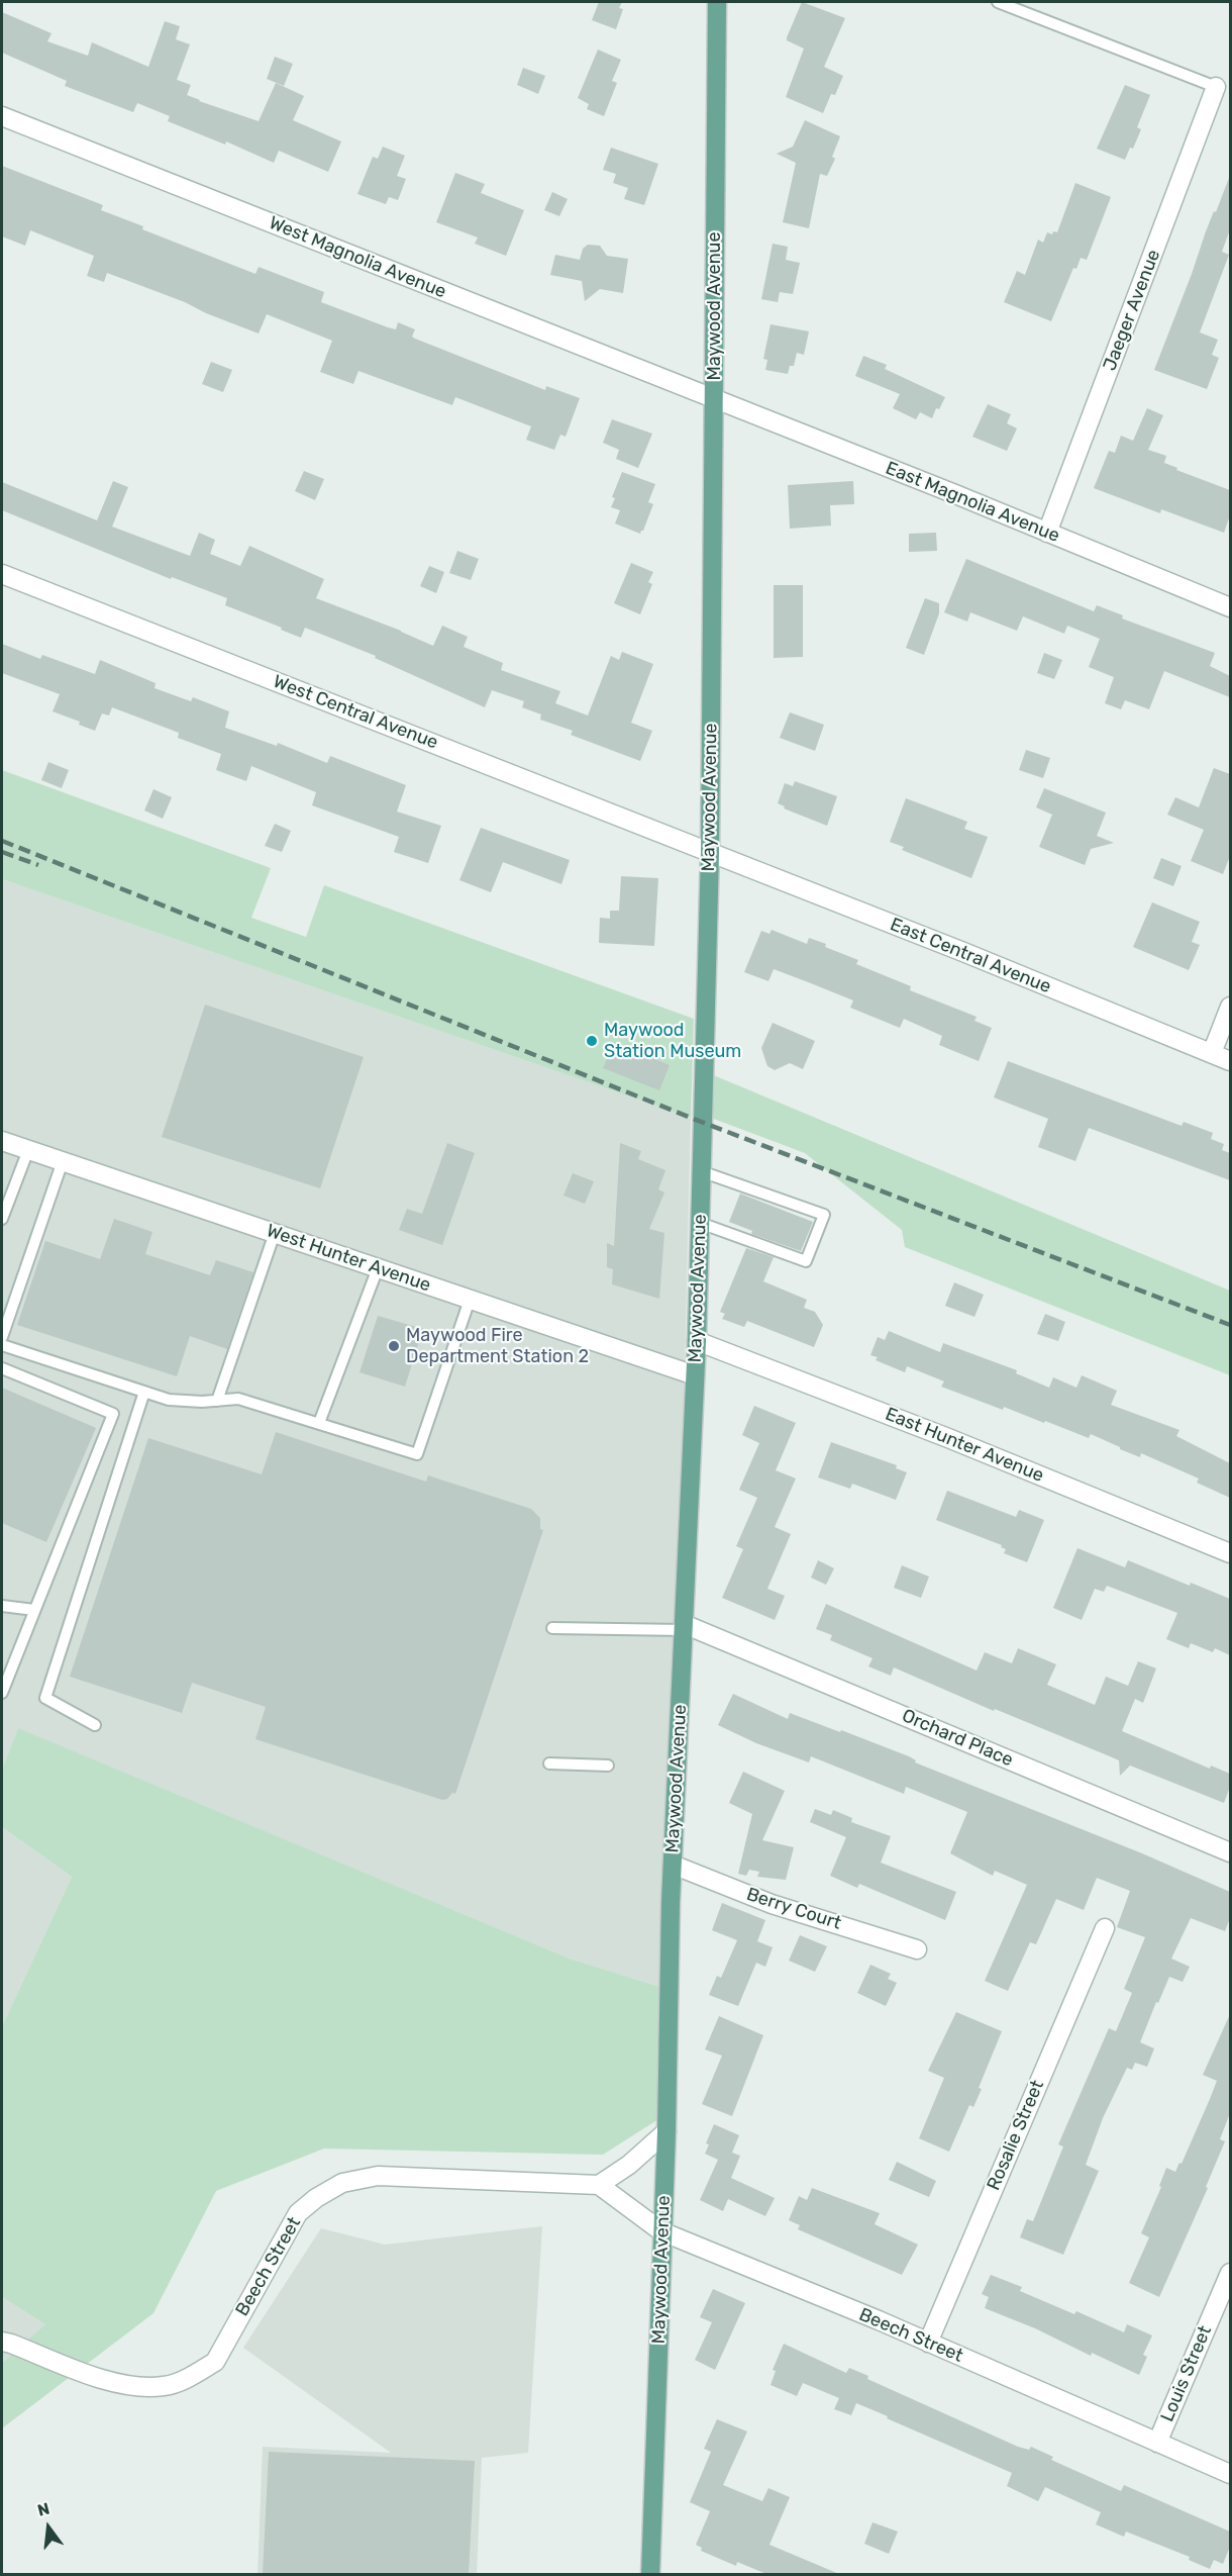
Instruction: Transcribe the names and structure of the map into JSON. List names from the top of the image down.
{
  "streets": {
    "main road": ["Maywood Avenue"],
    "street": [
      "West Magnolia Avenue",
      "Jaeger Avenue",
      "East Magnolia Avenue",
      "West Central Avenue",
      "East Central Avenue",
      "West Hunter Avenue",
      "East Hunter Avenue",
      "Orchard Place",
      "Berry Court",
      "Rosalie Street",
      "Beech Street",
      "Louis Street"
    ]
  },
  "crossings": [
    ["West Magnolia Avenue", "Maywood Avenue"],
    ["West Magnolia Avenue", "East Magnolia Avenue"],
    ["Maywood Avenue", "East Magnolia Avenue"],
    ["Maywood Avenue", "West Central Avenue"],
    ["Maywood Avenue", "East Central Avenue"],
    ["Maywood Avenue", "West Hunter Avenue"],
    ["Maywood Avenue", "East Hunter Avenue"],
    ["Maywood Avenue", "Orchard Place"],
    ["Maywood Avenue", "Berry Court"],
    ["Maywood Avenue", "Beech Street"],
    ["Jaeger Avenue", "East Magnolia Avenue"],
    ["West Central Avenue", "East Central Avenue"],
    ["Rosalie Street", "Beech Street"],
    ["Beech Street", "Louis Street"]
  ],
  "places": ["Maywood Station Museum", "Maywood Fire Department Station 2"],
  "north": "top"
}
